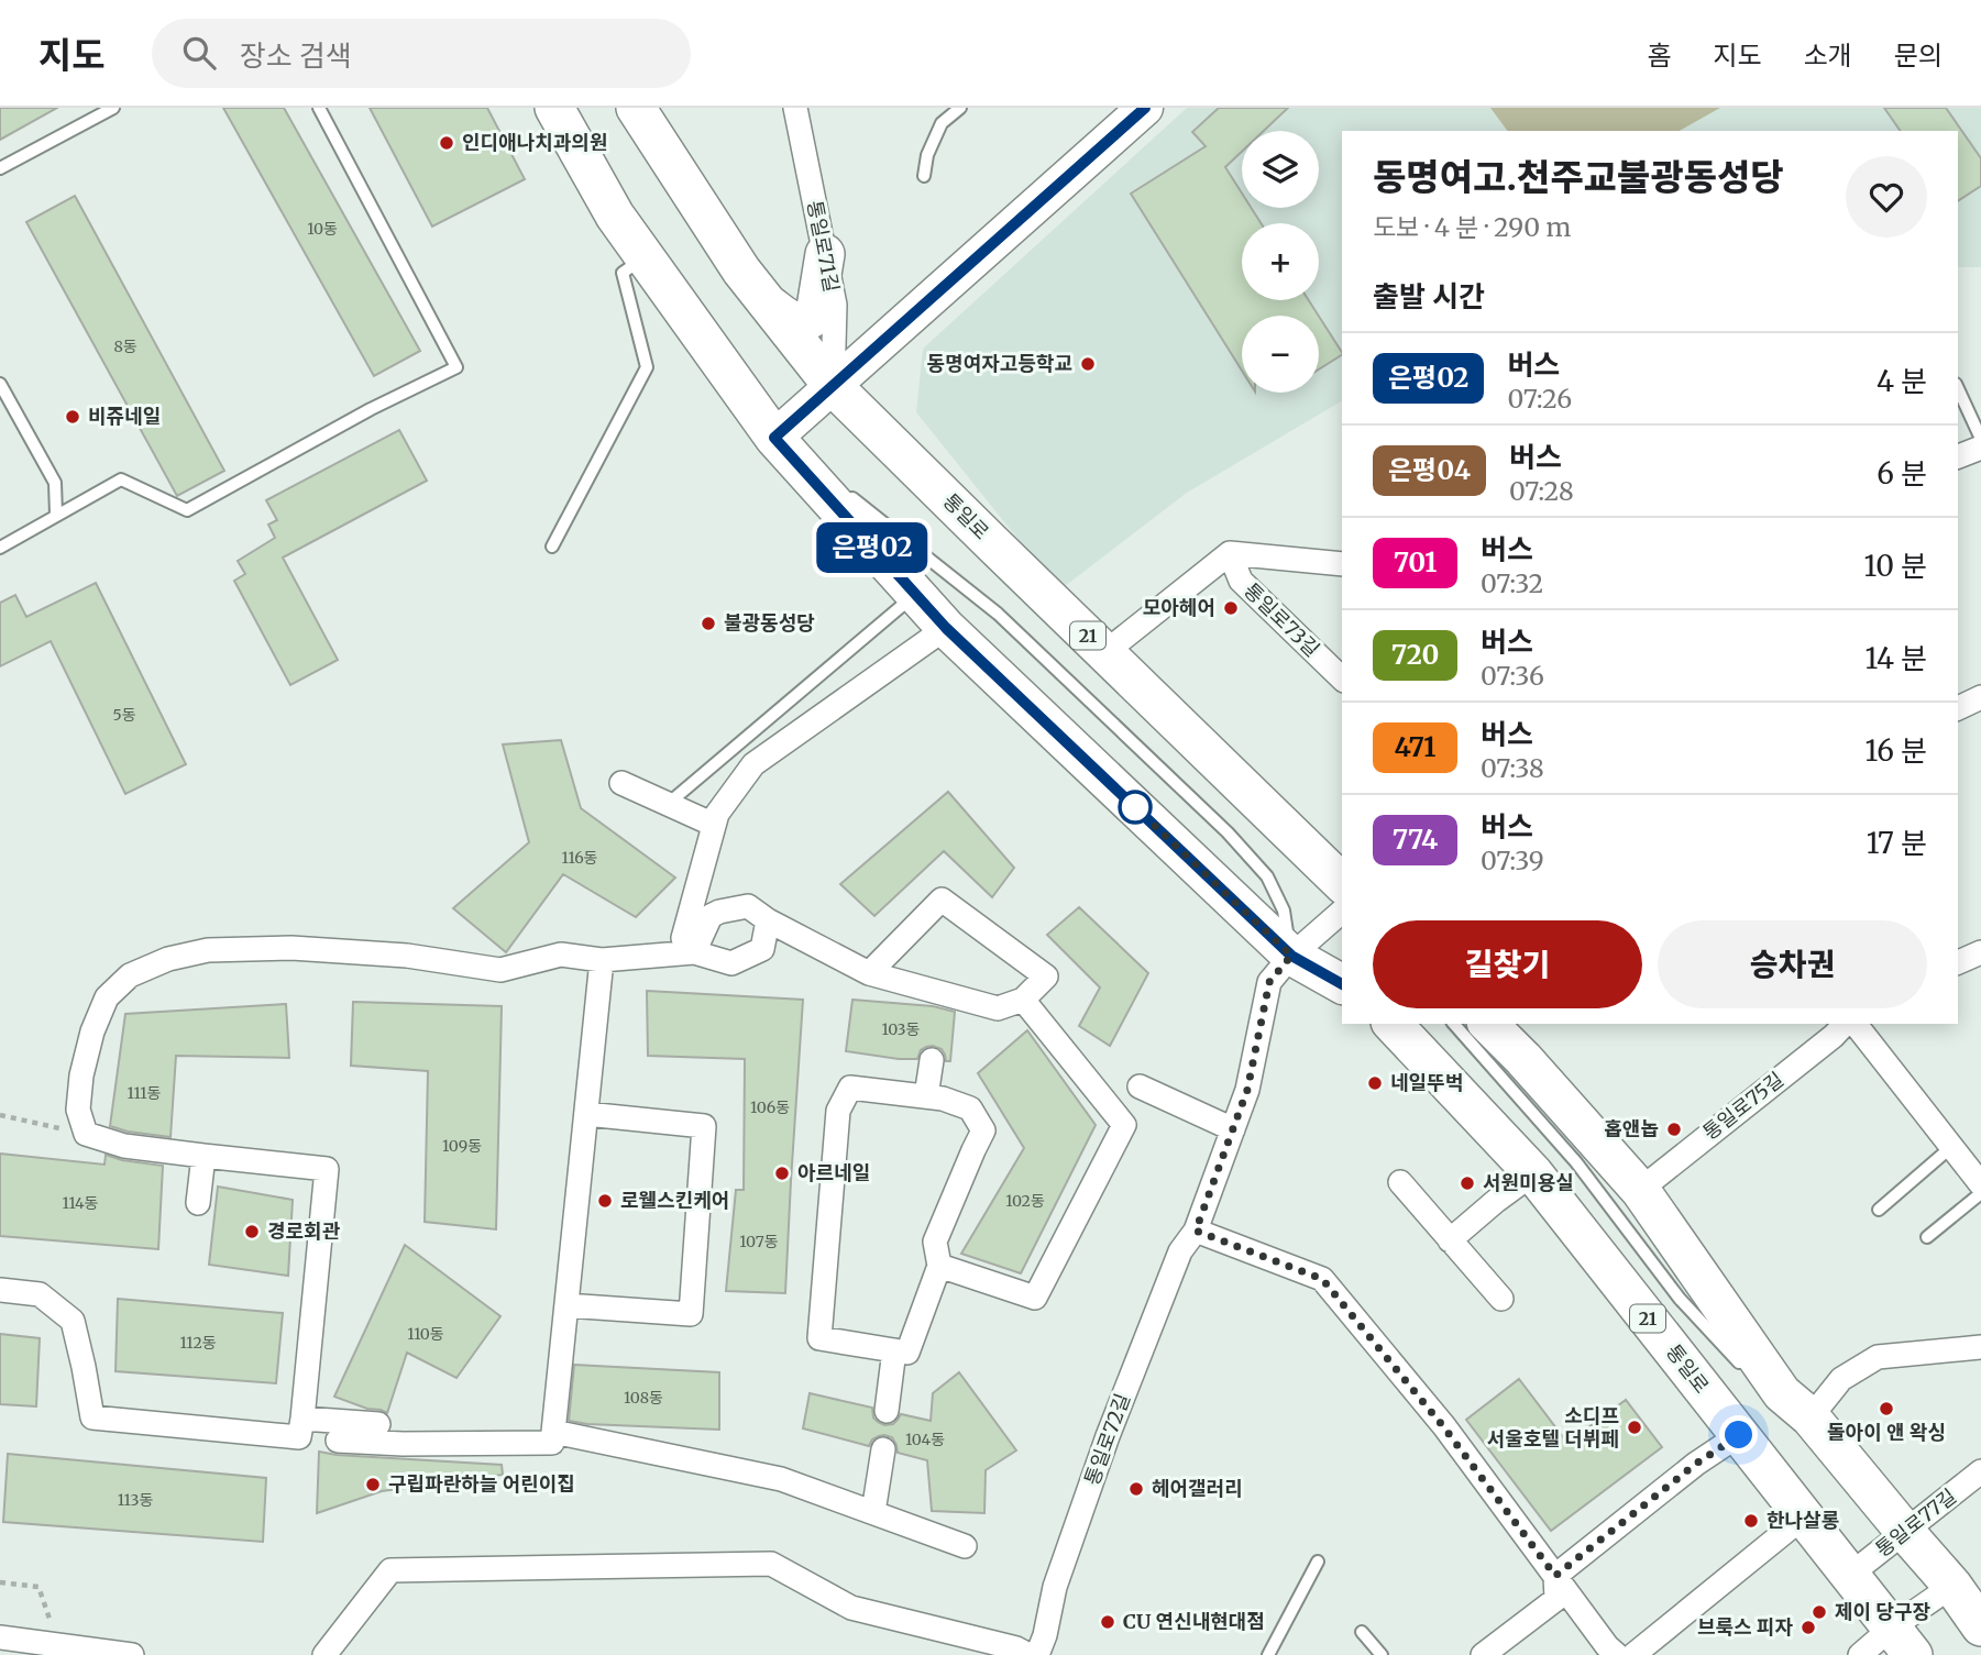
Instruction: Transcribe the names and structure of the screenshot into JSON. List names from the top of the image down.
{
  "streets": {
    "main road": ["통일로", "21"],
    "street": [
      "통일로71길",
      "통일로73길",
      "통일로75길",
      "통일로72길",
      "통일로77길"
    ]
  },
  "crossings": [
    ["통일로71길", "통일로"],
    ["통일로", "통일로77길"]
  ],
  "places": [
    "인디애나치과의원",
    "동명여자고등학교",
    "비쥬네일",
    "모아헤어",
    "불광동성당",
    "네일뚜벅",
    "홉앤놉",
    "아르네일",
    "서원미용실",
    "로웰스킨케어",
    "경로회관",
    "돌아이 앤 왁싱",
    "소디프 서울호텔 더뷔페",
    "구립파란하늘 어린이집",
    "헤어갤러리",
    "한나살롱",
    "제이 당구장",
    "CU 연신내현대점",
    "브룩스 피자"
  ],
  "lines": ["bus line 은평02"],
  "house_numbers": [
    "10동",
    "8동",
    "5동",
    "116동",
    "103동",
    "111동",
    "106동",
    "109동",
    "102동",
    "114동",
    "107동",
    "110동",
    "112동",
    "108동",
    "104동",
    "113동"
  ],
  "page": {
    "header": "지도",
    "search": "장소 검색",
    "nav": [
      "홈",
      "지도",
      "소개",
      "문의"
    ],
    "on_map": "은평02",
    "map_buttons": ["+", "−"],
    "heading": [
      ["동명여고.천주교불광동성당", "도보 · 4 분 · 290 m"],
      "출발 시간"
    ],
    "list": [
      {
        "mark": "은평02",
        "name": "버스",
        "note": "07:26",
        "value": "4 분"
      },
      {
        "mark": "은평04",
        "name": "버스",
        "note": "07:28",
        "value": "6 분"
      },
      {
        "mark": "701",
        "name": "버스",
        "note": "07:32",
        "value": "10 분"
      },
      {
        "mark": "720",
        "name": "버스",
        "note": "07:36",
        "value": "14 분"
      },
      {
        "mark": "471",
        "name": "버스",
        "note": "07:38",
        "value": "16 분"
      },
      {
        "mark": "774",
        "name": "버스",
        "note": "07:39",
        "value": "17 분"
      }
    ],
    "buttons": ["길찾기", "승차권"]
  }
}
